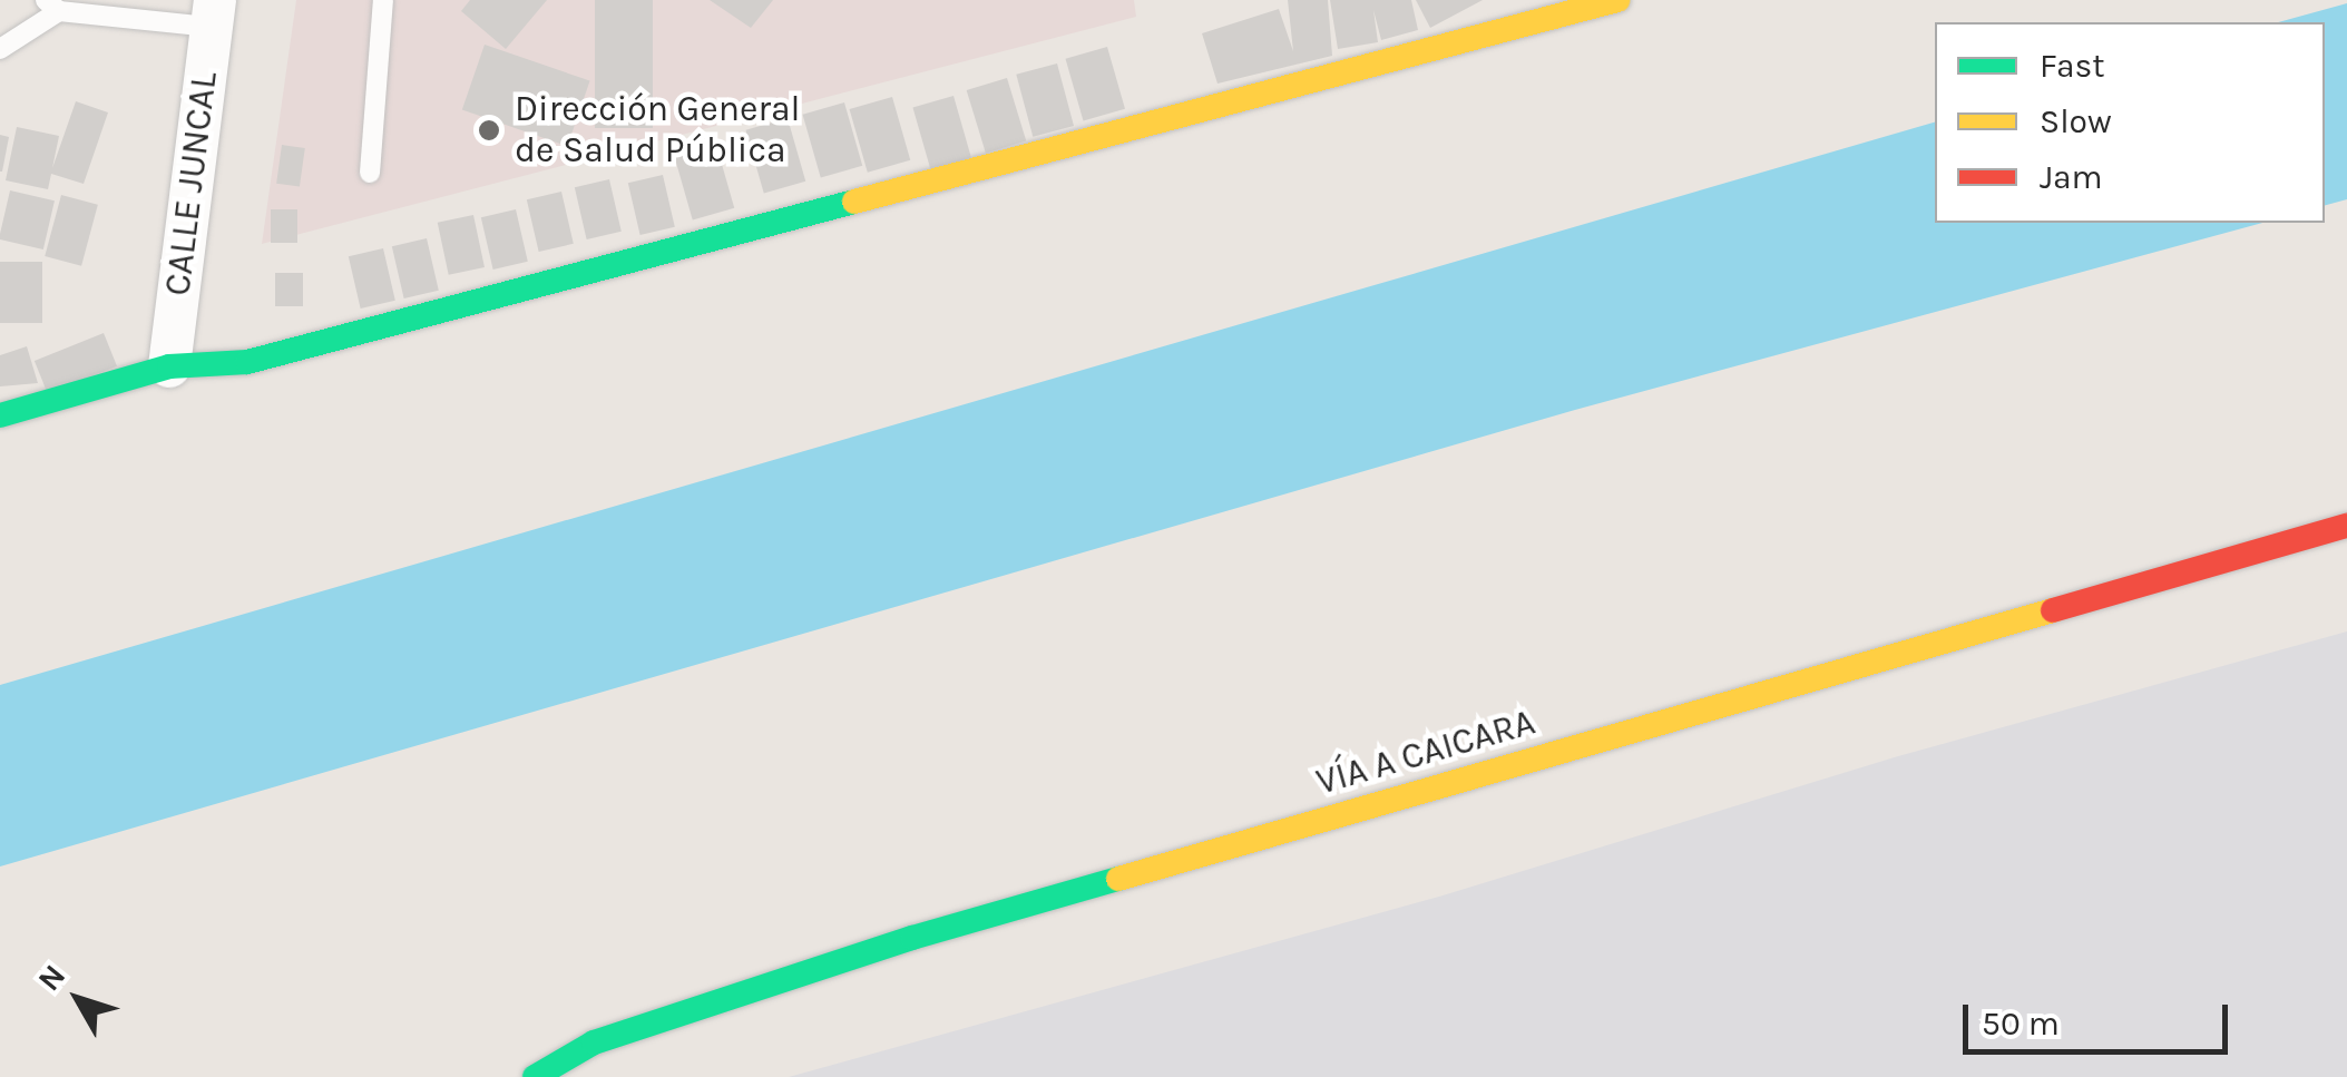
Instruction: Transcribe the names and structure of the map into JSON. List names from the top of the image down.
{
  "streets": {
    "street": ["CALLE JUNCAL", "VÍA A CAICARA"]
  },
  "places": ["Dirección General de Salud Pública"],
  "legend": ["Fast", "Slow", "Jam"],
  "scale_bar": "50 m",
  "north": "top left"
}
